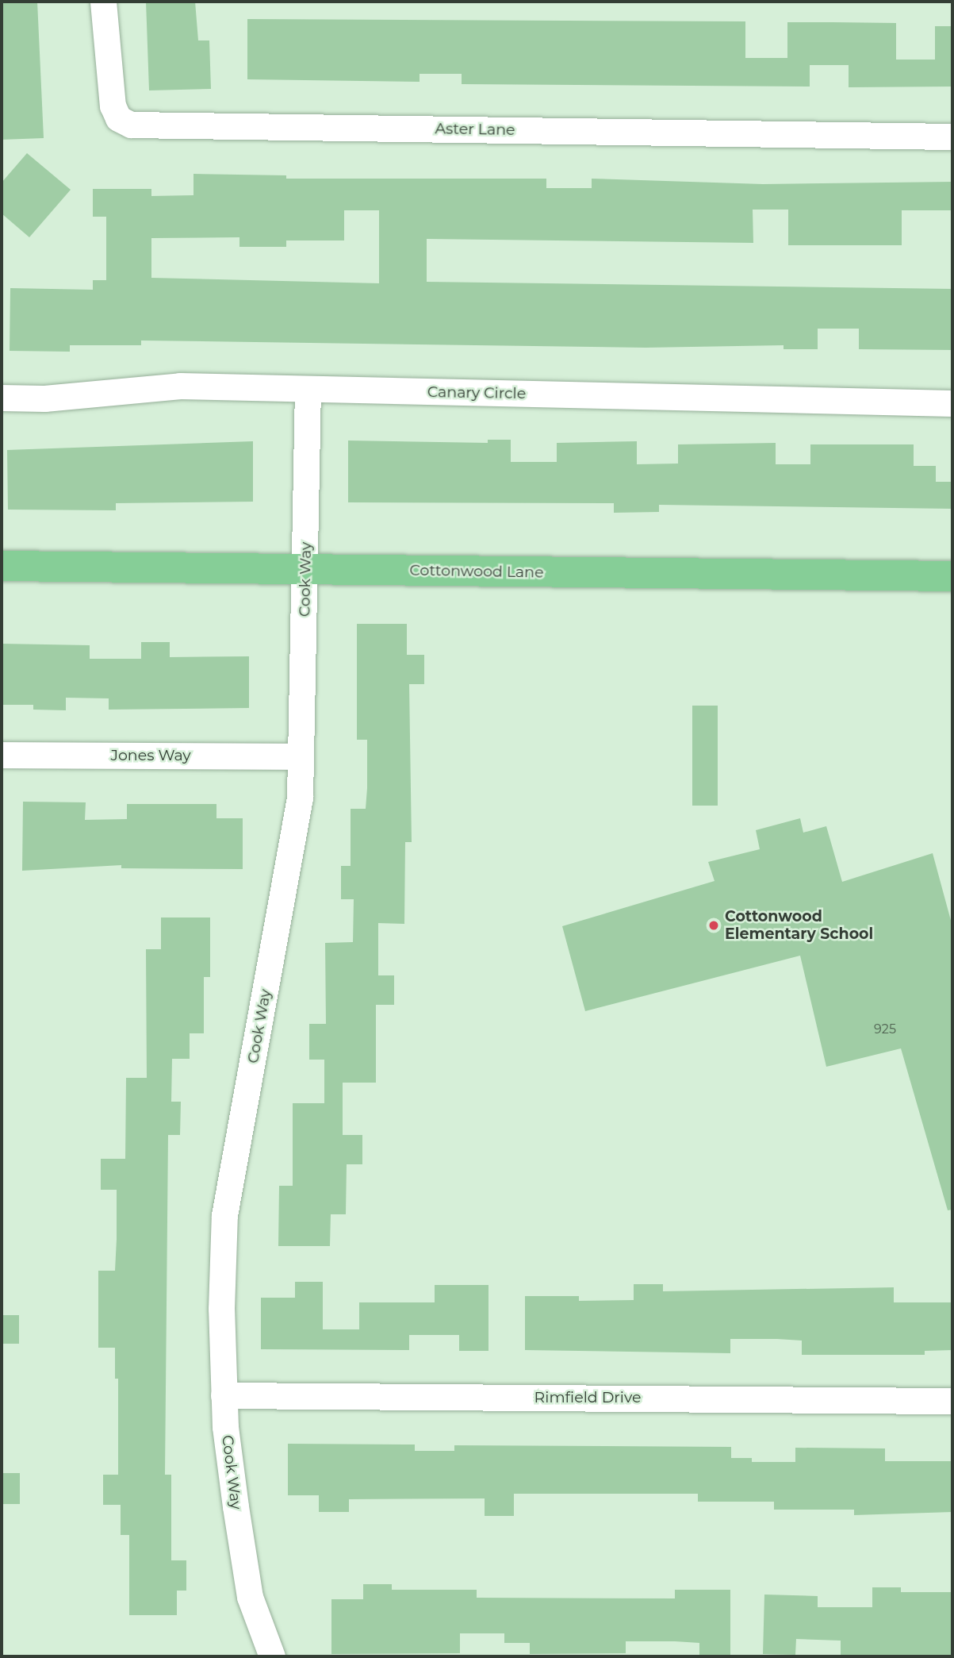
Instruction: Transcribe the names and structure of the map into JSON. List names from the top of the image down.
{
  "streets": {
    "main road": ["Cottonwood Lane"],
    "street": [
      "Aster Lane",
      "Canary Circle",
      "Cook Way",
      "Jones Way",
      "Rimfield Drive"
    ]
  },
  "crossings": [
    ["Canary Circle", "Cook Way"],
    ["Cottonwood Lane", "Cook Way"],
    ["Cook Way", "Jones Way"],
    ["Cook Way", "Rimfield Drive"]
  ],
  "places": ["Cottonwood Elementary School"],
  "house_numbers": ["925"]
}
